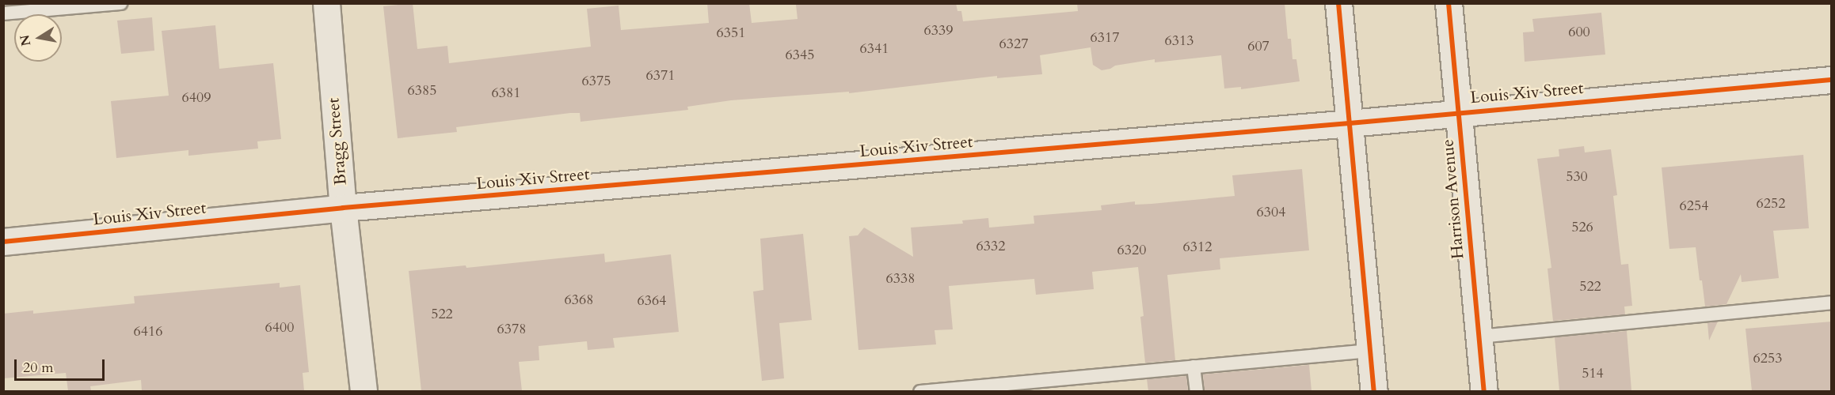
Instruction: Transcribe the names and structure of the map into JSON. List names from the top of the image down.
{
  "streets": {
    "street": ["Louis Xiv Street", "Bragg Street", "Harrison Avenue"]
  },
  "crossings": [
    ["Louis Xiv Street", "Bragg Street"],
    ["Louis Xiv Street", "Harrison Avenue"]
  ],
  "house_numbers": [
    "6339",
    "600",
    "6351",
    "6317",
    "6313",
    "6327",
    "607",
    "6341",
    "6345",
    "6371",
    "6375",
    "6385",
    "6381",
    "6409",
    "530",
    "6252",
    "6254",
    "6304",
    "526",
    "6332",
    "6312",
    "6320",
    "6338",
    "522",
    "6368",
    "6364",
    "522",
    "6400",
    "6378",
    "6416",
    "6253",
    "514"
  ],
  "scale_bar": "20 m",
  "north": "left"
}
